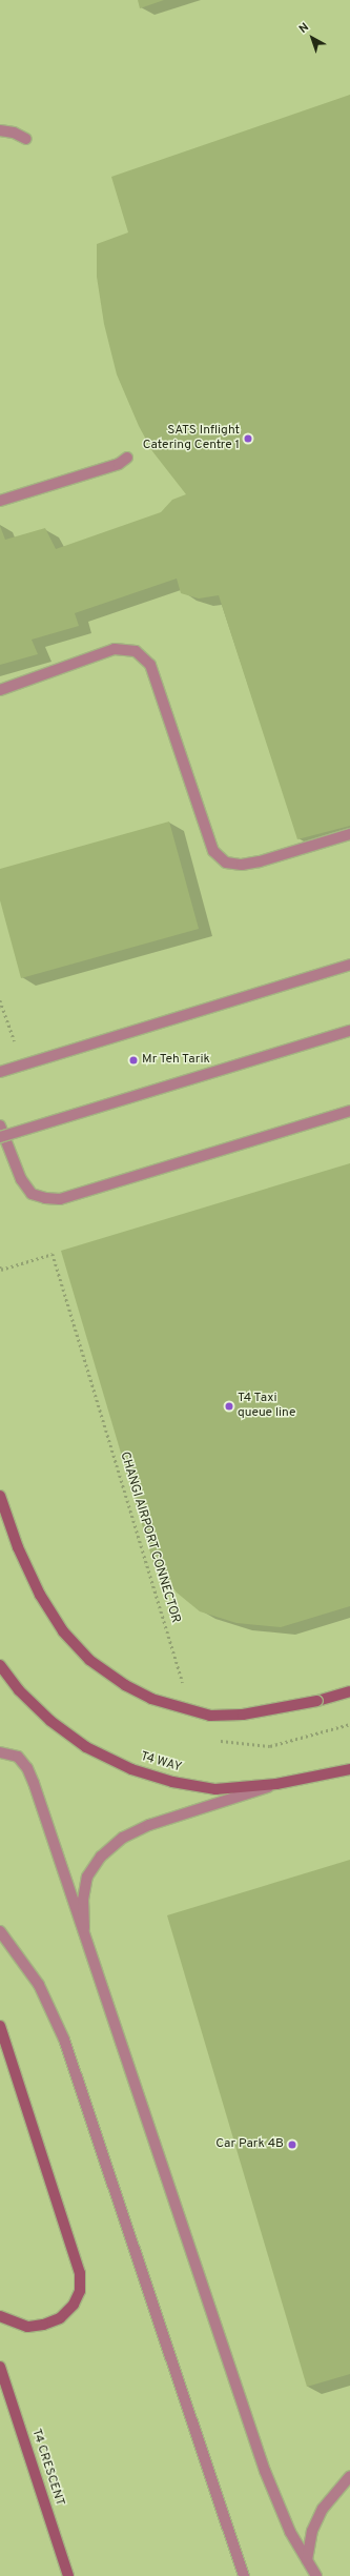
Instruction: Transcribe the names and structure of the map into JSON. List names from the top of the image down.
{
  "streets": {
    "main road": ["T4 WAY", "T4 CRESCENT"],
    "path": ["CHANGI AIRPORT CONNECTOR"]
  },
  "places": [
    "SATS Inflight Catering Centre 1",
    "Mr Teh Tarik",
    "T4 Taxi queue line",
    "Car Park 4B"
  ],
  "north": "top left"
}
